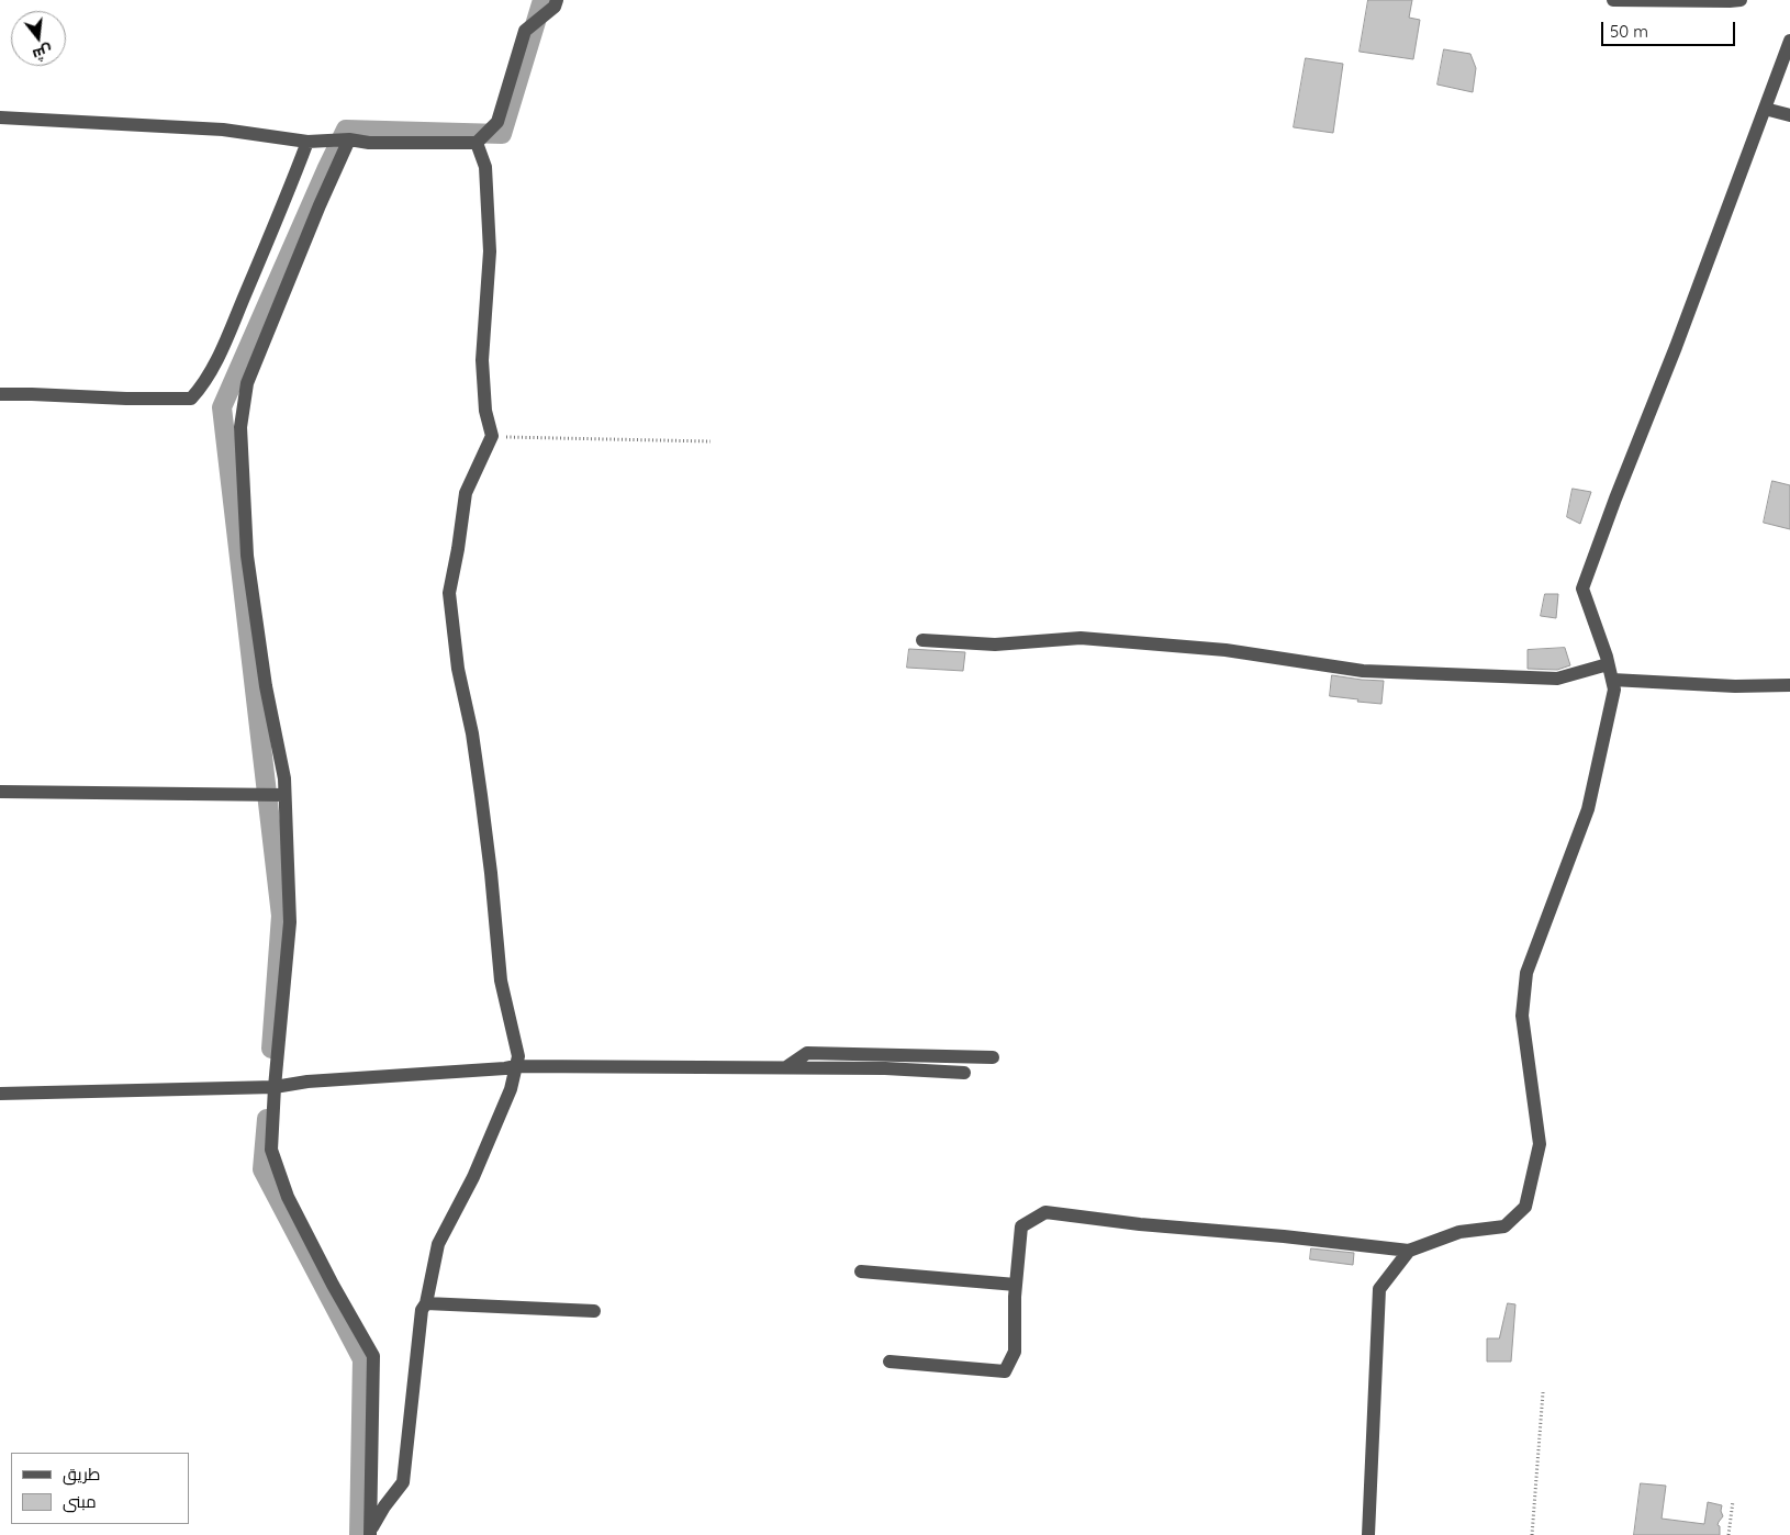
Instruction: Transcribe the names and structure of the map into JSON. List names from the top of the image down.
{
  "legend": ["طريق", "مبنى"],
  "scale_bar": "50 m",
  "north": "bottom"
}
